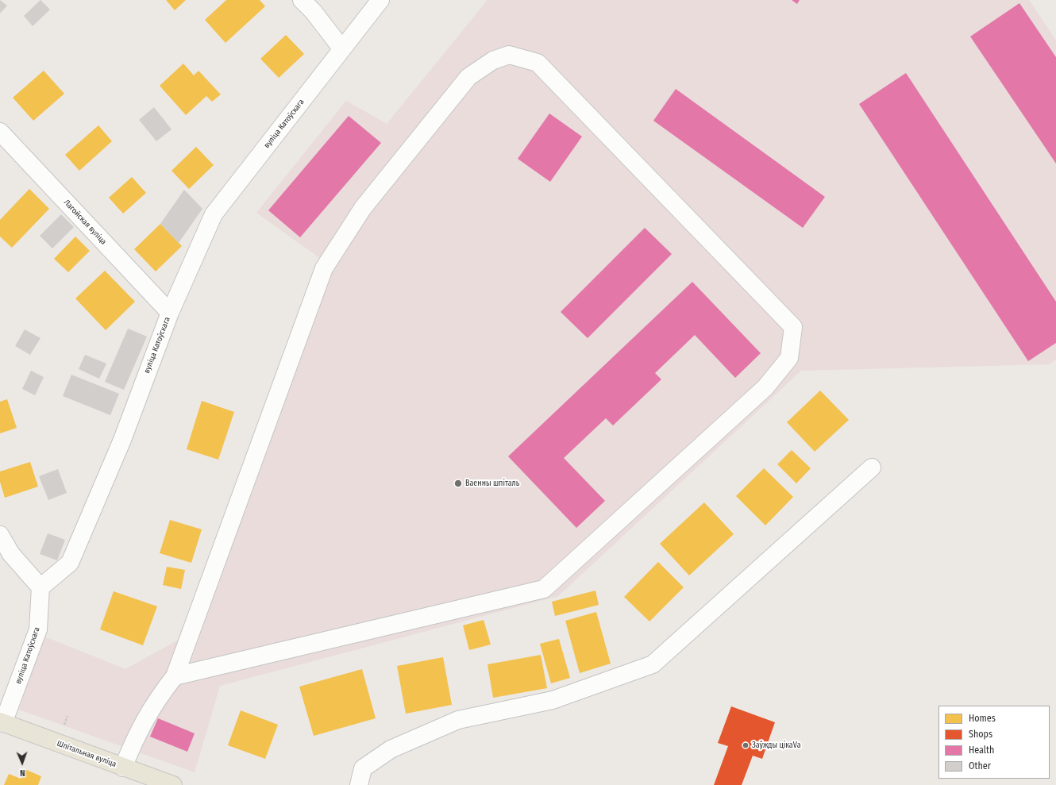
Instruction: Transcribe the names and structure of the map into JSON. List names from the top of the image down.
{
  "streets": {
    "main road": ["Шпітальная вуліца"],
    "street": ["вуліца Катоўскага", "Лагойская вуліца"]
  },
  "crossings": [
    ["вуліца Катоўскага", "Лагойская вуліца"],
    ["вуліца Катоўскага", "Шпітальная вуліца"]
  ],
  "places": ["Ваенны шпіталь", "Заўжды цікаVа"],
  "legend": [
    "Homes",
    "Shops",
    "Health",
    "Other"
  ],
  "north": "bottom"
}
